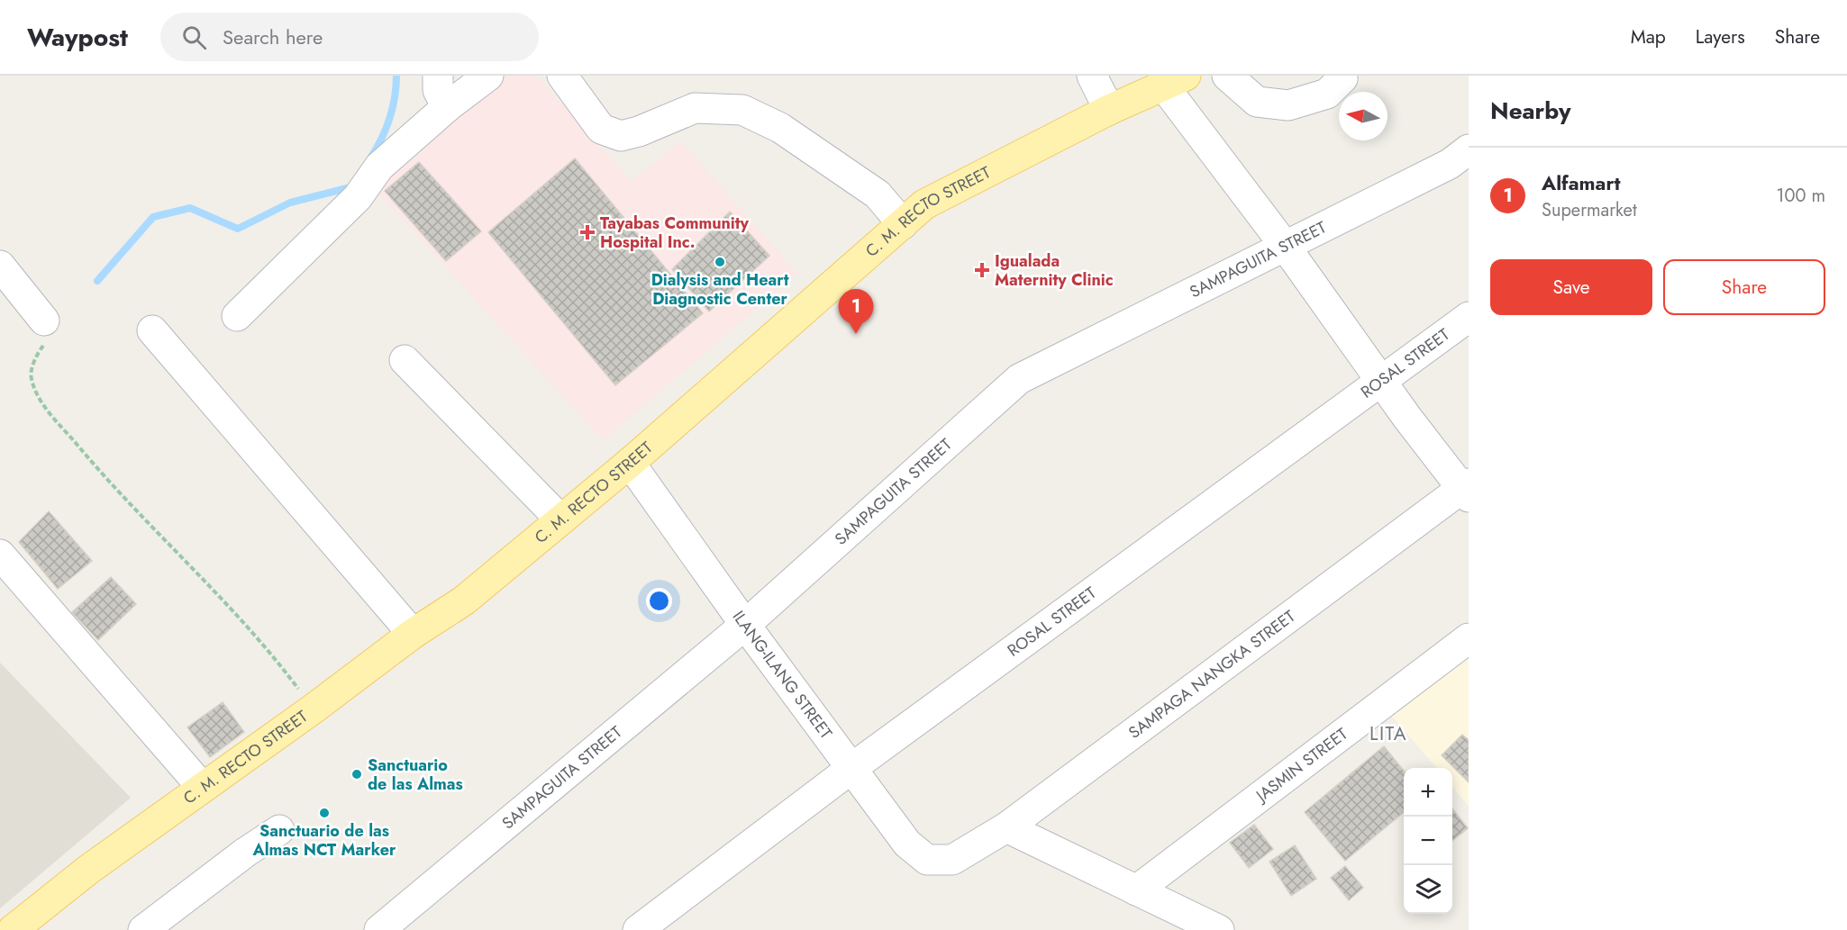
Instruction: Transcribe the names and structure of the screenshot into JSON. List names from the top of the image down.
{
  "streets": {
    "main road": ["C. M. RECTO STREET"],
    "street": [
      "SAMPAGUITA STREET",
      "ROSAL STREET",
      "ILANG-ILANG STREET",
      "SAMPAGA NANGKA STREET",
      "JASMIN STREET"
    ]
  },
  "crossings": [
    ["C. M. RECTO STREET", "ILANG-ILANG STREET"],
    ["SAMPAGUITA STREET", "ILANG-ILANG STREET"],
    ["ROSAL STREET", "ILANG-ILANG STREET"],
    ["ILANG-ILANG STREET", "SAMPAGA NANGKA STREET"]
  ],
  "districts": ["LITA"],
  "places": {
    "health": ["Tayabas Community Hospital Inc.", "Igualada Maternity Clinic"],
    "other": ["Dialysis and Heart Diagnostic Center", "Sanctuario de las Almas", "Sanctuario de las Almas NCT Marker"]
  },
  "north": "left",
  "page": {
    "header": "Waypost",
    "search": "Search here",
    "nav": ["Map", "Layers", "Share"],
    "heading": "Nearby",
    "list": [
      {
        "mark": "1",
        "name": "Alfamart",
        "note": "Supermarket",
        "value": "100 m"
      }
    ],
    "buttons": ["Save", "Share"],
    "pins": "1",
    "map_buttons": ["+", "−"]
  }
}
